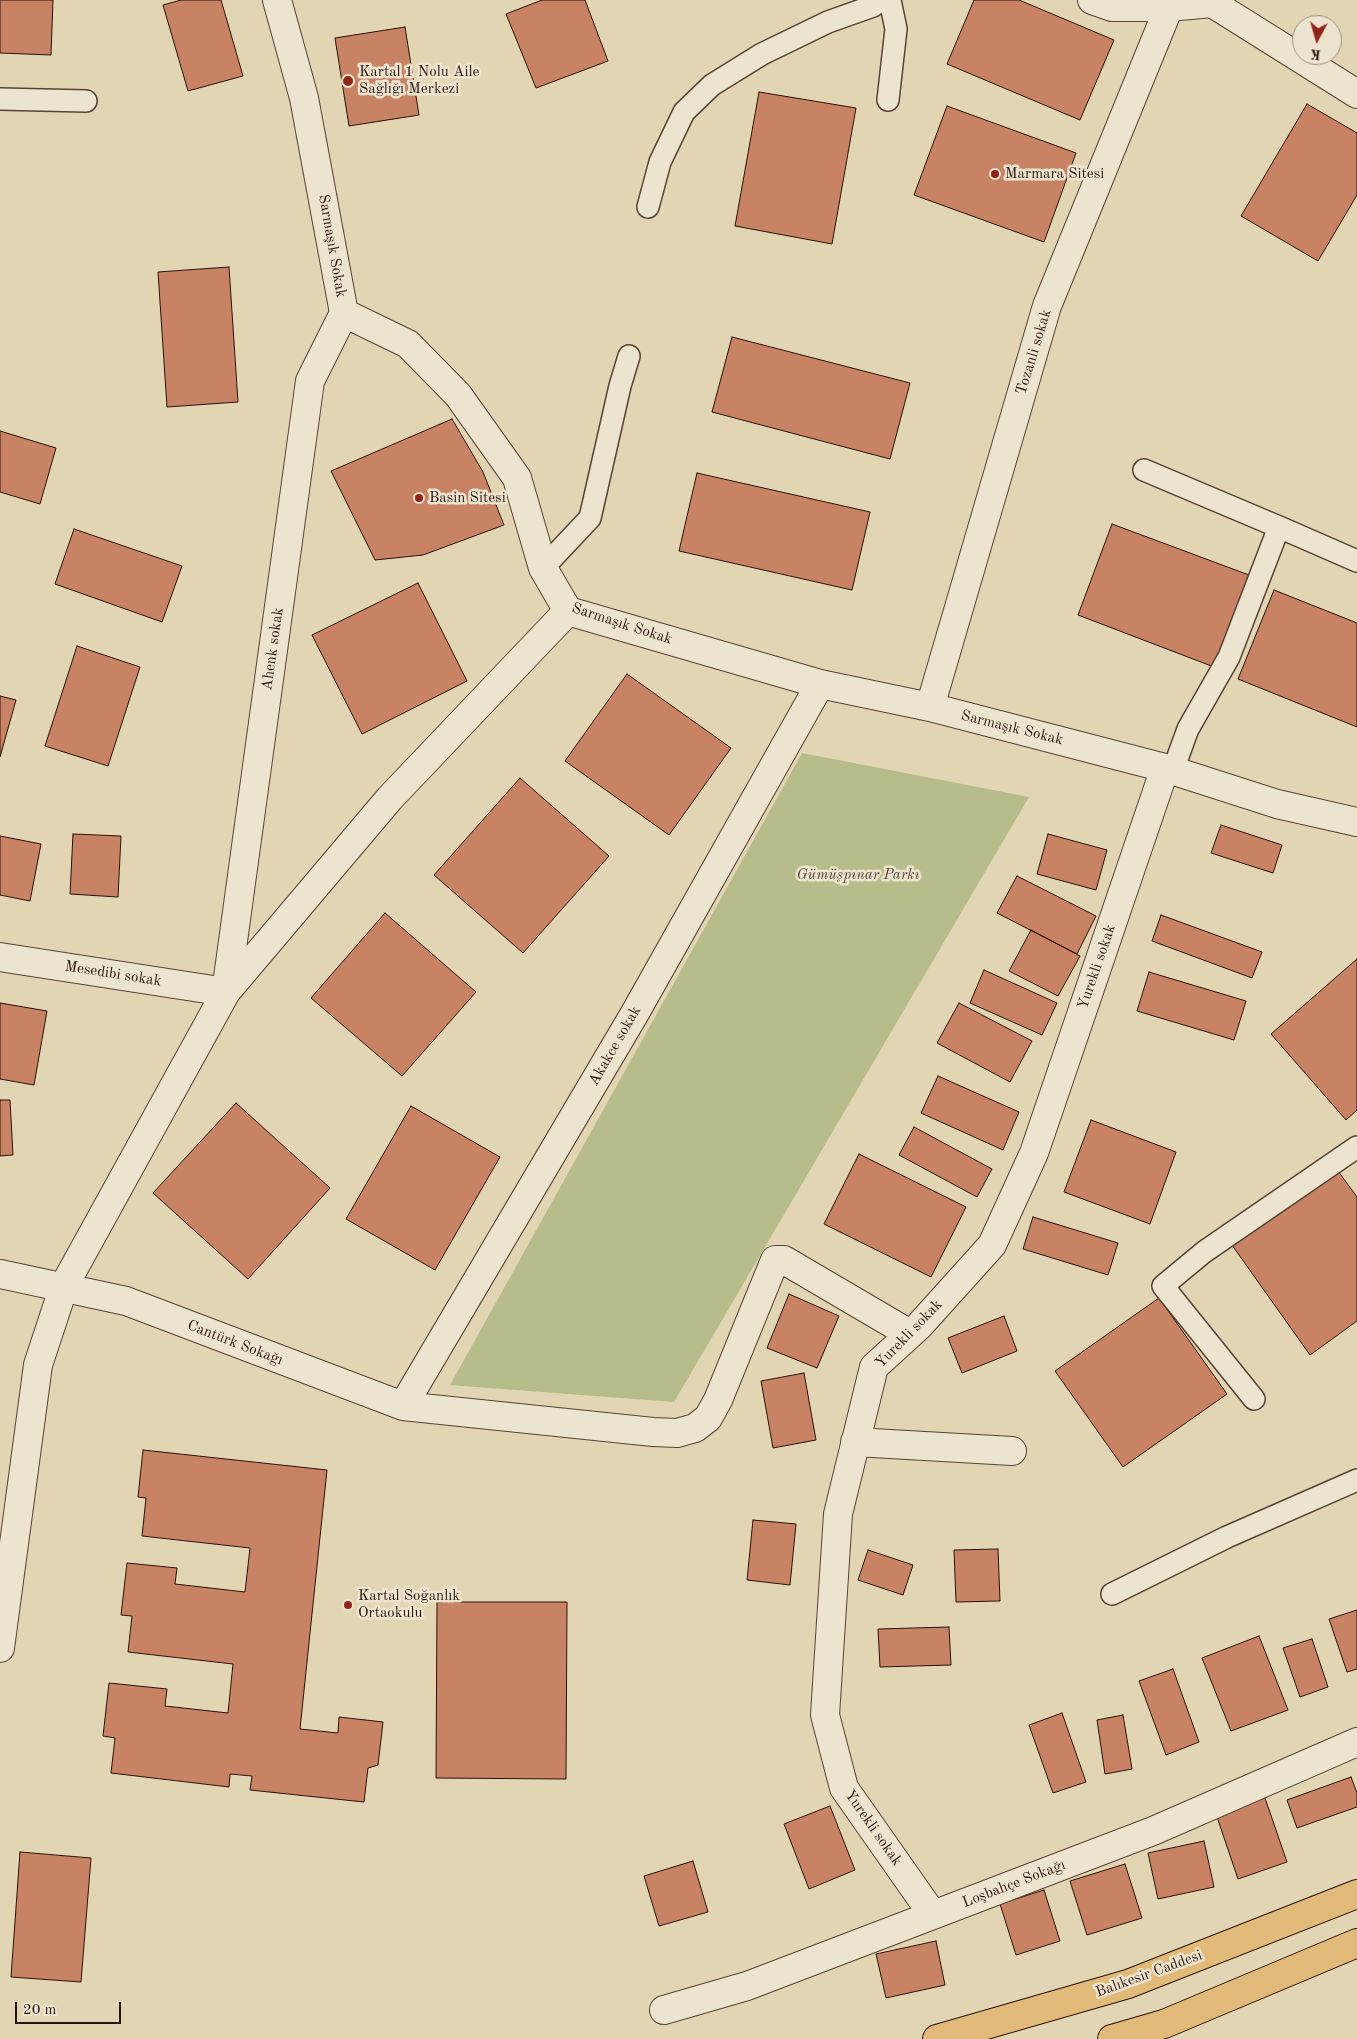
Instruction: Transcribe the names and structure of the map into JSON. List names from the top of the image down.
{
  "streets": {
    "main road": ["Balıkesir Caddesi"],
    "street": [
      "Sarmaşık Sokak",
      "Tozanli sokak",
      "Ahenk sokak",
      "Yurekli sokak",
      "Mesedibi sokak",
      "Akakce sokak",
      "Cantürk Sokağı",
      "Loşbahçe Sokağı"
    ]
  },
  "crossings": [
    ["Sarmaşık Sokak", "Tozanli sokak"],
    ["Sarmaşık Sokak", "Ahenk sokak"],
    ["Sarmaşık Sokak", "Yurekli sokak"],
    ["Sarmaşık Sokak", "Akakce sokak"],
    ["Ahenk sokak", "Mesedibi sokak"],
    ["Yurekli sokak", "Cantürk Sokağı"],
    ["Yurekli sokak", "Loşbahçe Sokağı"],
    ["Akakce sokak", "Cantürk Sokağı"]
  ],
  "parks": ["Gümüşpınar Parkı"],
  "places": [
    "Kartal 1 Nolu Aile Sağlığı Merkezi",
    "Marmara Sitesi",
    "Basin Sitesi",
    "Kartal Soğanlık Ortaokulu"
  ],
  "scale_bar": "20 m",
  "north": "bottom"
}
